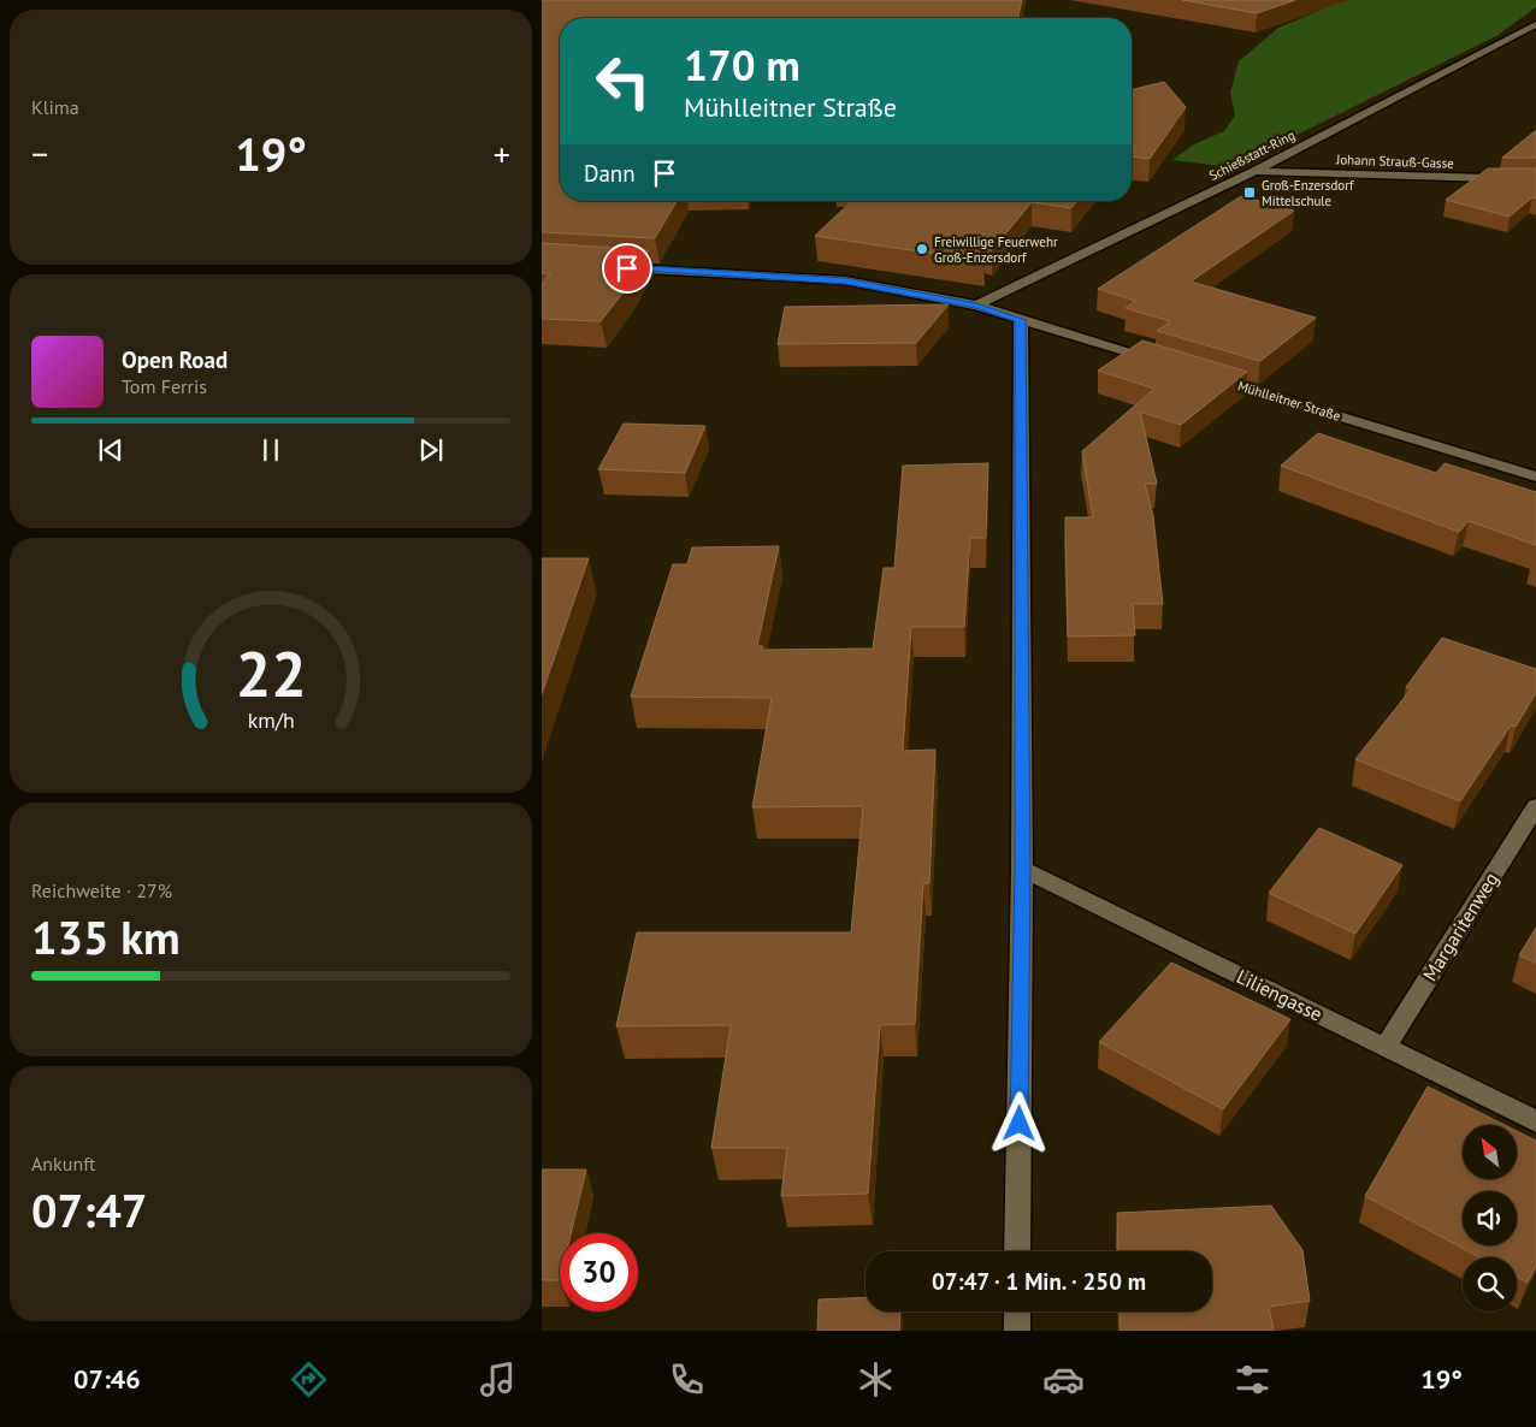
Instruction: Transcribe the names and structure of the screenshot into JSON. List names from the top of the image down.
{
  "streets": {
    "street": [
      "Schießstatt-Ring",
      "Johann Strauß-Gasse",
      "Mühlleitner Straße",
      "Margaritenweg",
      "Liliengasse"
    ]
  },
  "crossings": [
    ["Schießstatt-Ring", "Johann Strauß-Gasse"],
    ["Margaritenweg", "Liliengasse"]
  ],
  "places": {
    "transit": ["Groß-Enzersdorf Mittelschule"],
    "other": ["Freiwillige Feuerwehr Groß-Enzersdorf"]
  },
  "north": "top left",
  "page": {
    "tile": [
      "Klima",
      ["Reichweite · 27%", "135 km"],
      ["Ankunft", "07:47"]
    ],
    "turn": ["170 m", "Mühlleitner Straße"],
    "heat": ["−", "19°", "+"],
    "then": "Dann",
    "song": ["Open Road", "Tom Ferris"],
    "limit": "30",
    "trip": "07:47 · 1 Min. · 250 m",
    "tabs": ["07:46", "19°"],
    "gauge": ["22", "km/h"]
  }
}
